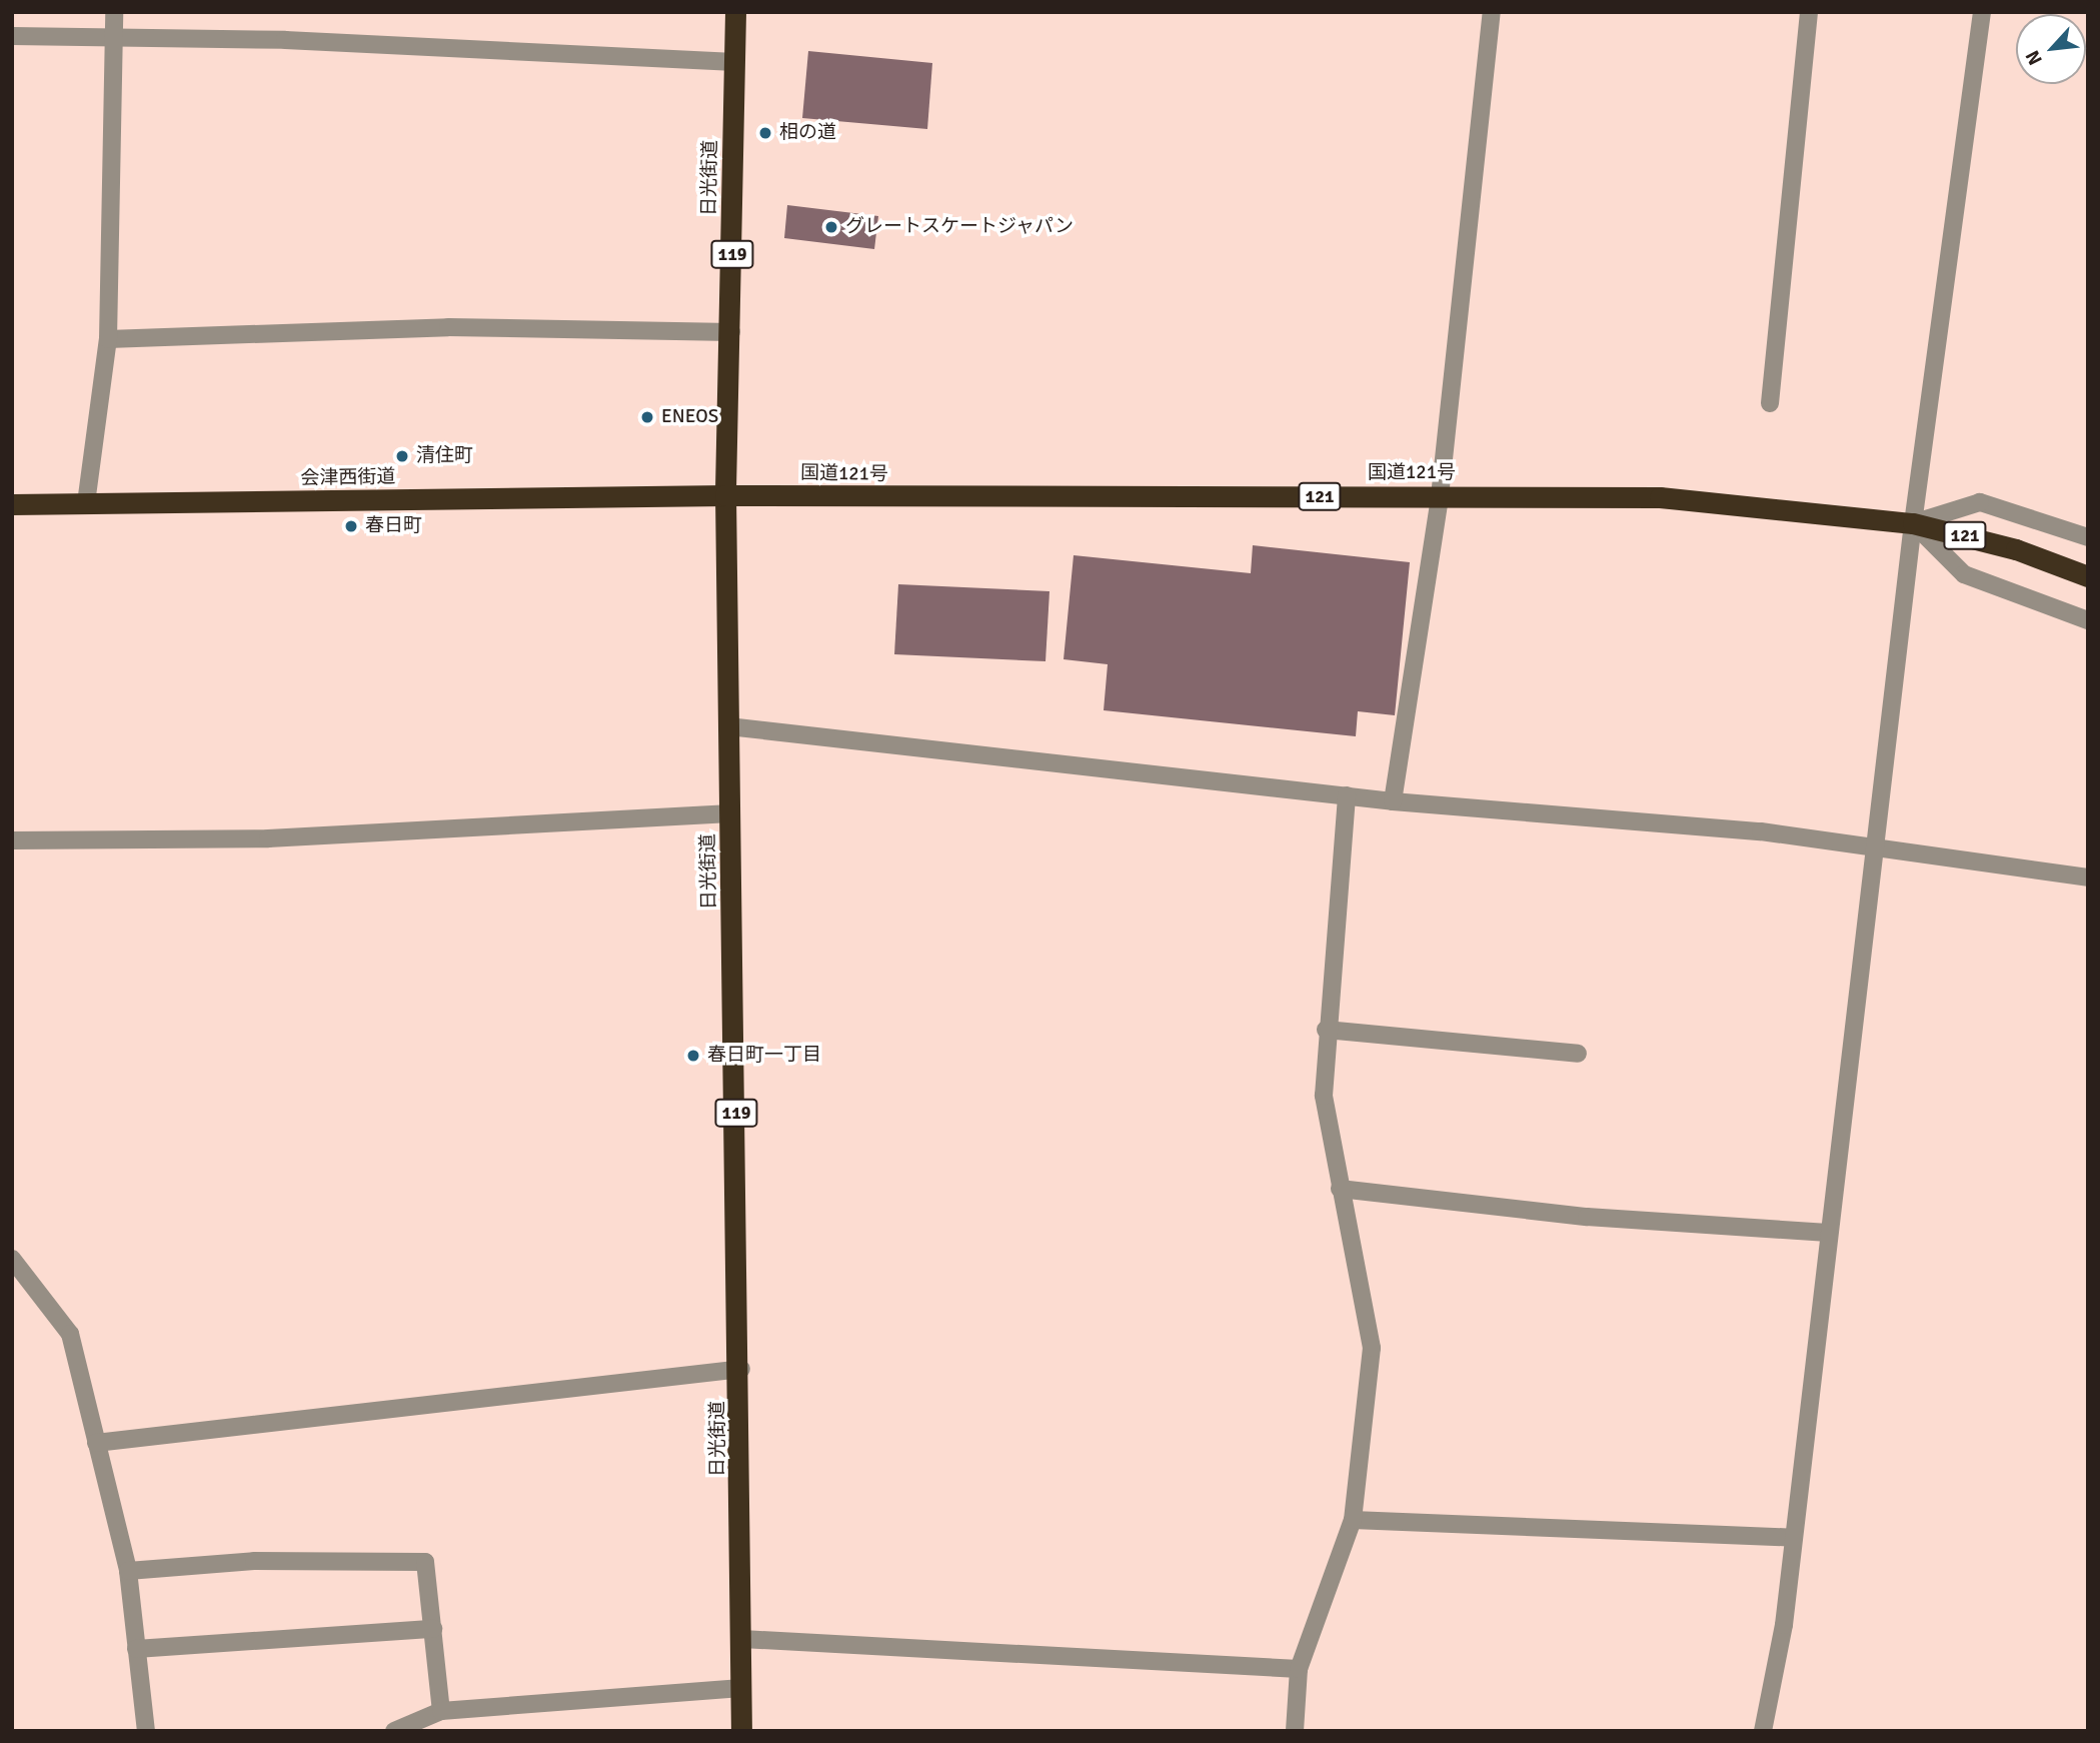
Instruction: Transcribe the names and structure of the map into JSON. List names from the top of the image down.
{
  "streets": {
    "highway": [
      "日光街道",
      "119",
      "国道121号",
      "会津西街道",
      "121"
    ]
  },
  "crossings": [
    ["日光街道", "国道121号"],
    ["日光街道", "会津西街道"],
    ["国道121号", "会津西街道"]
  ],
  "places": [
    "相の道",
    "グレートスケートジャパン",
    "ENEOS",
    "清住町",
    "春日町",
    "春日町一丁目"
  ],
  "north": "bottom left"
}
